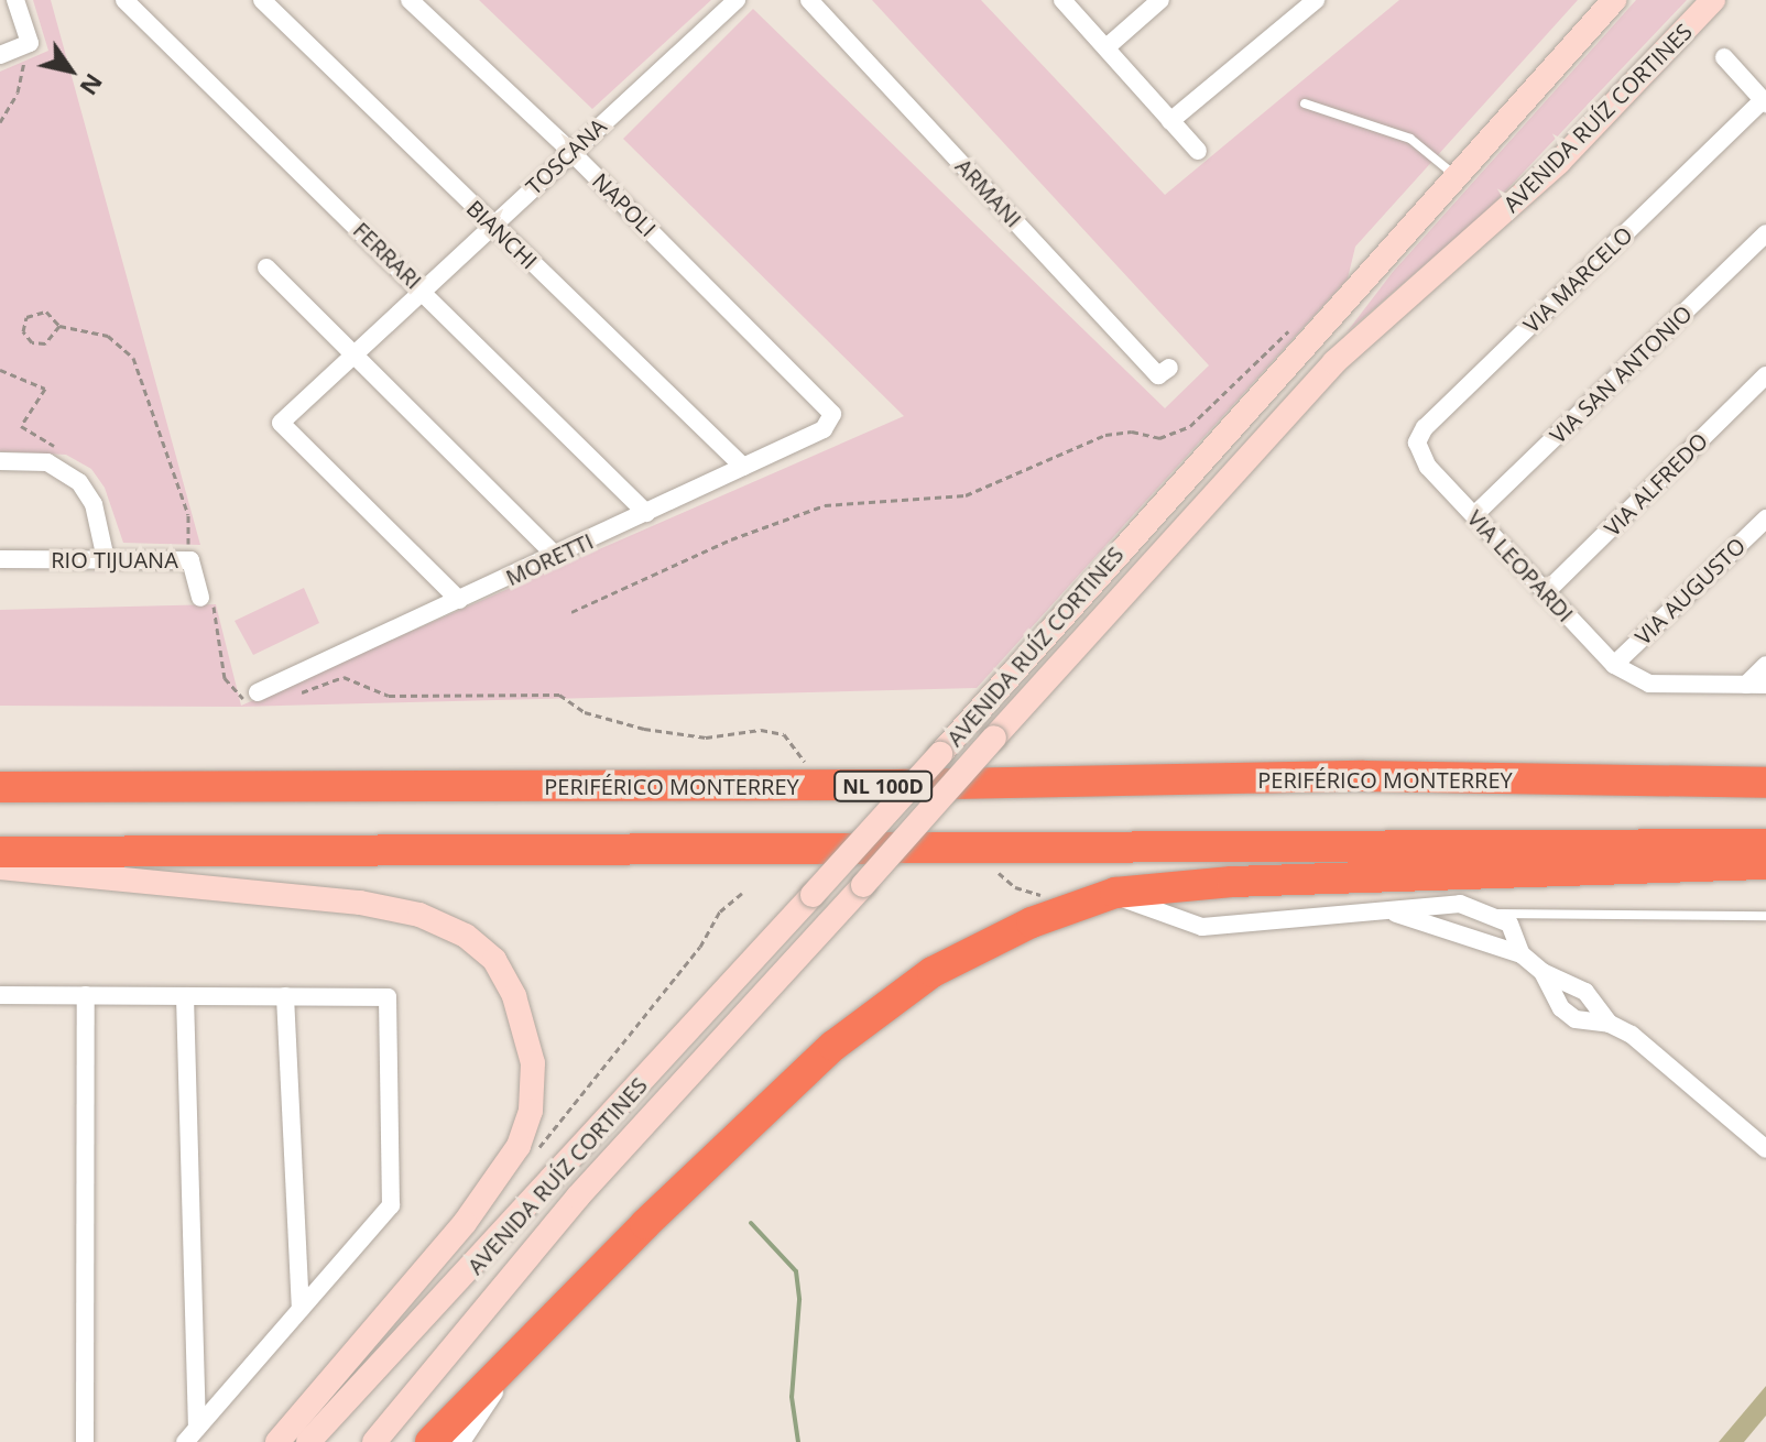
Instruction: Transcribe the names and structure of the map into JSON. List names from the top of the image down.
{
  "streets": {
    "highway": ["PERIFÉRICO MONTERREY", "NL 100D"],
    "main road": ["AVENIDA RUÍZ CORTINES"],
    "street": [
      "TOSCANA",
      "ARMANI",
      "NAPOLI",
      "BIANCHI",
      "FERRARI",
      "VIA MARCELO",
      "VIA SAN ANTONIO",
      "VIA ALFREDO",
      "RIO TIJUANA",
      "MORETTI",
      "VIA LEOPARDI",
      "VIA AUGUSTO"
    ]
  },
  "crossings": [
    ["TOSCANA", "NAPOLI"],
    ["TOSCANA", "BIANCHI"],
    ["TOSCANA", "FERRARI"],
    ["TOSCANA", "MORETTI"],
    ["NAPOLI", "MORETTI"],
    ["BIANCHI", "MORETTI"],
    ["FERRARI", "MORETTI"],
    ["VIA MARCELO", "VIA LEOPARDI"],
    ["VIA SAN ANTONIO", "VIA LEOPARDI"],
    ["VIA ALFREDO", "VIA LEOPARDI"],
    ["VIA LEOPARDI", "VIA AUGUSTO"]
  ],
  "north": "bottom right"
}
